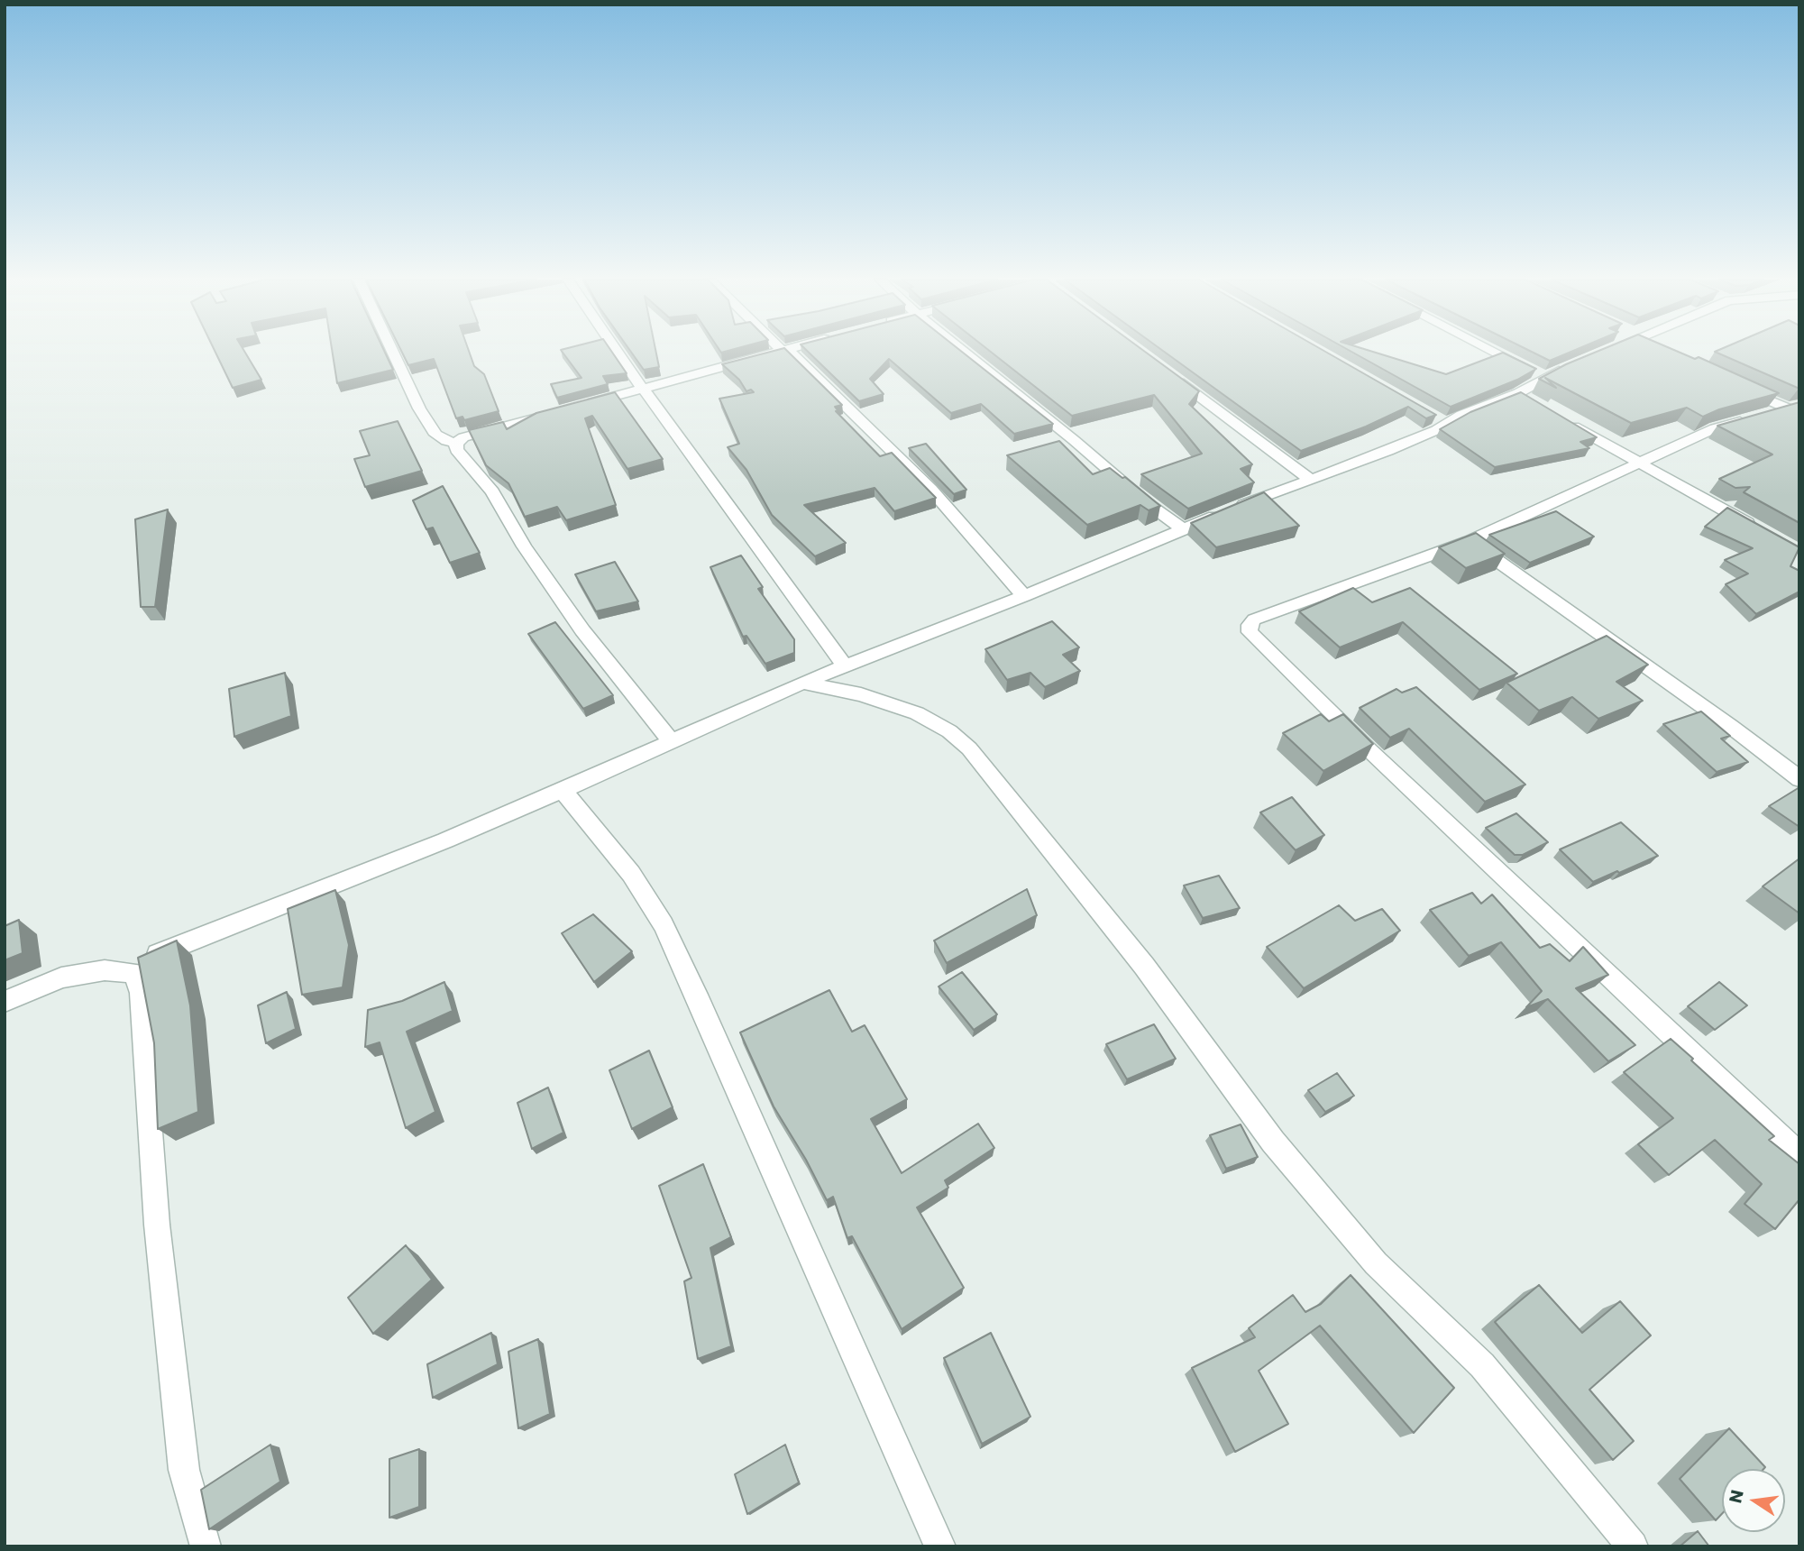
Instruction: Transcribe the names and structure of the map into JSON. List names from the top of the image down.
{
  "north": "left"
}
